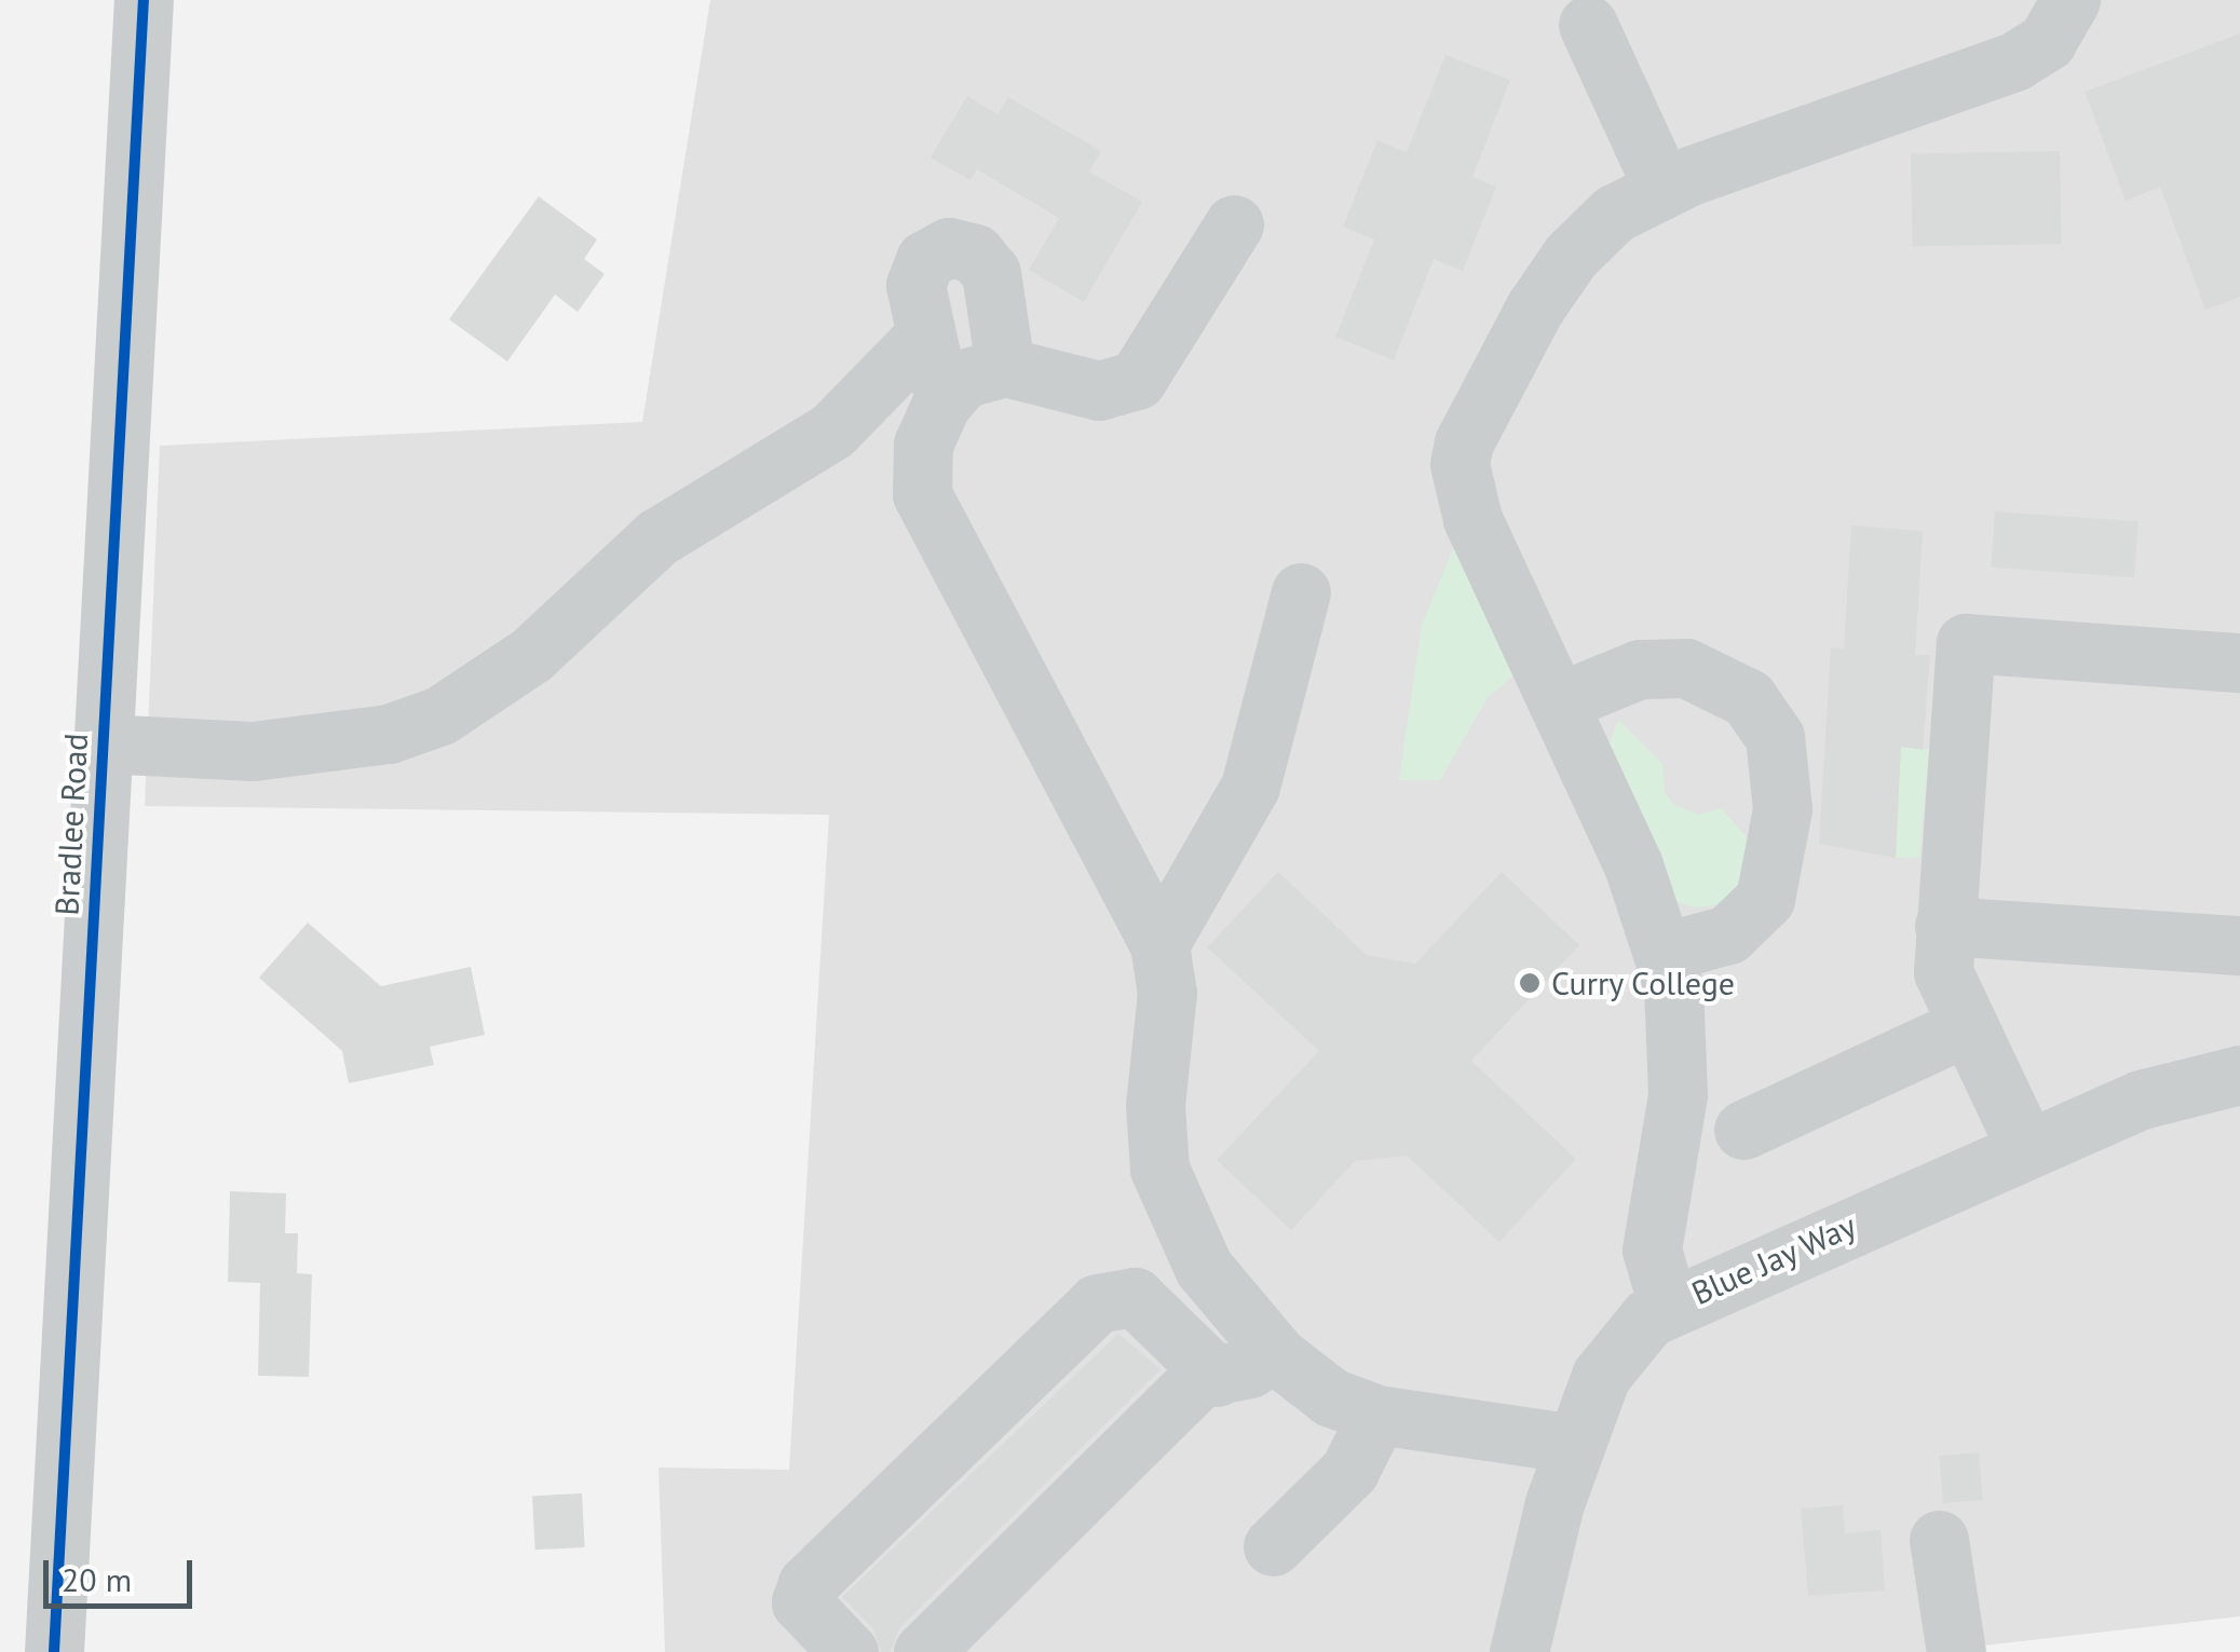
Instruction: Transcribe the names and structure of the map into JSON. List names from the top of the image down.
{
  "streets": {
    "street": ["Bradlee Road", "Blue Jay Way"]
  },
  "places": ["Curry College"],
  "scale_bar": "20 m"
}
